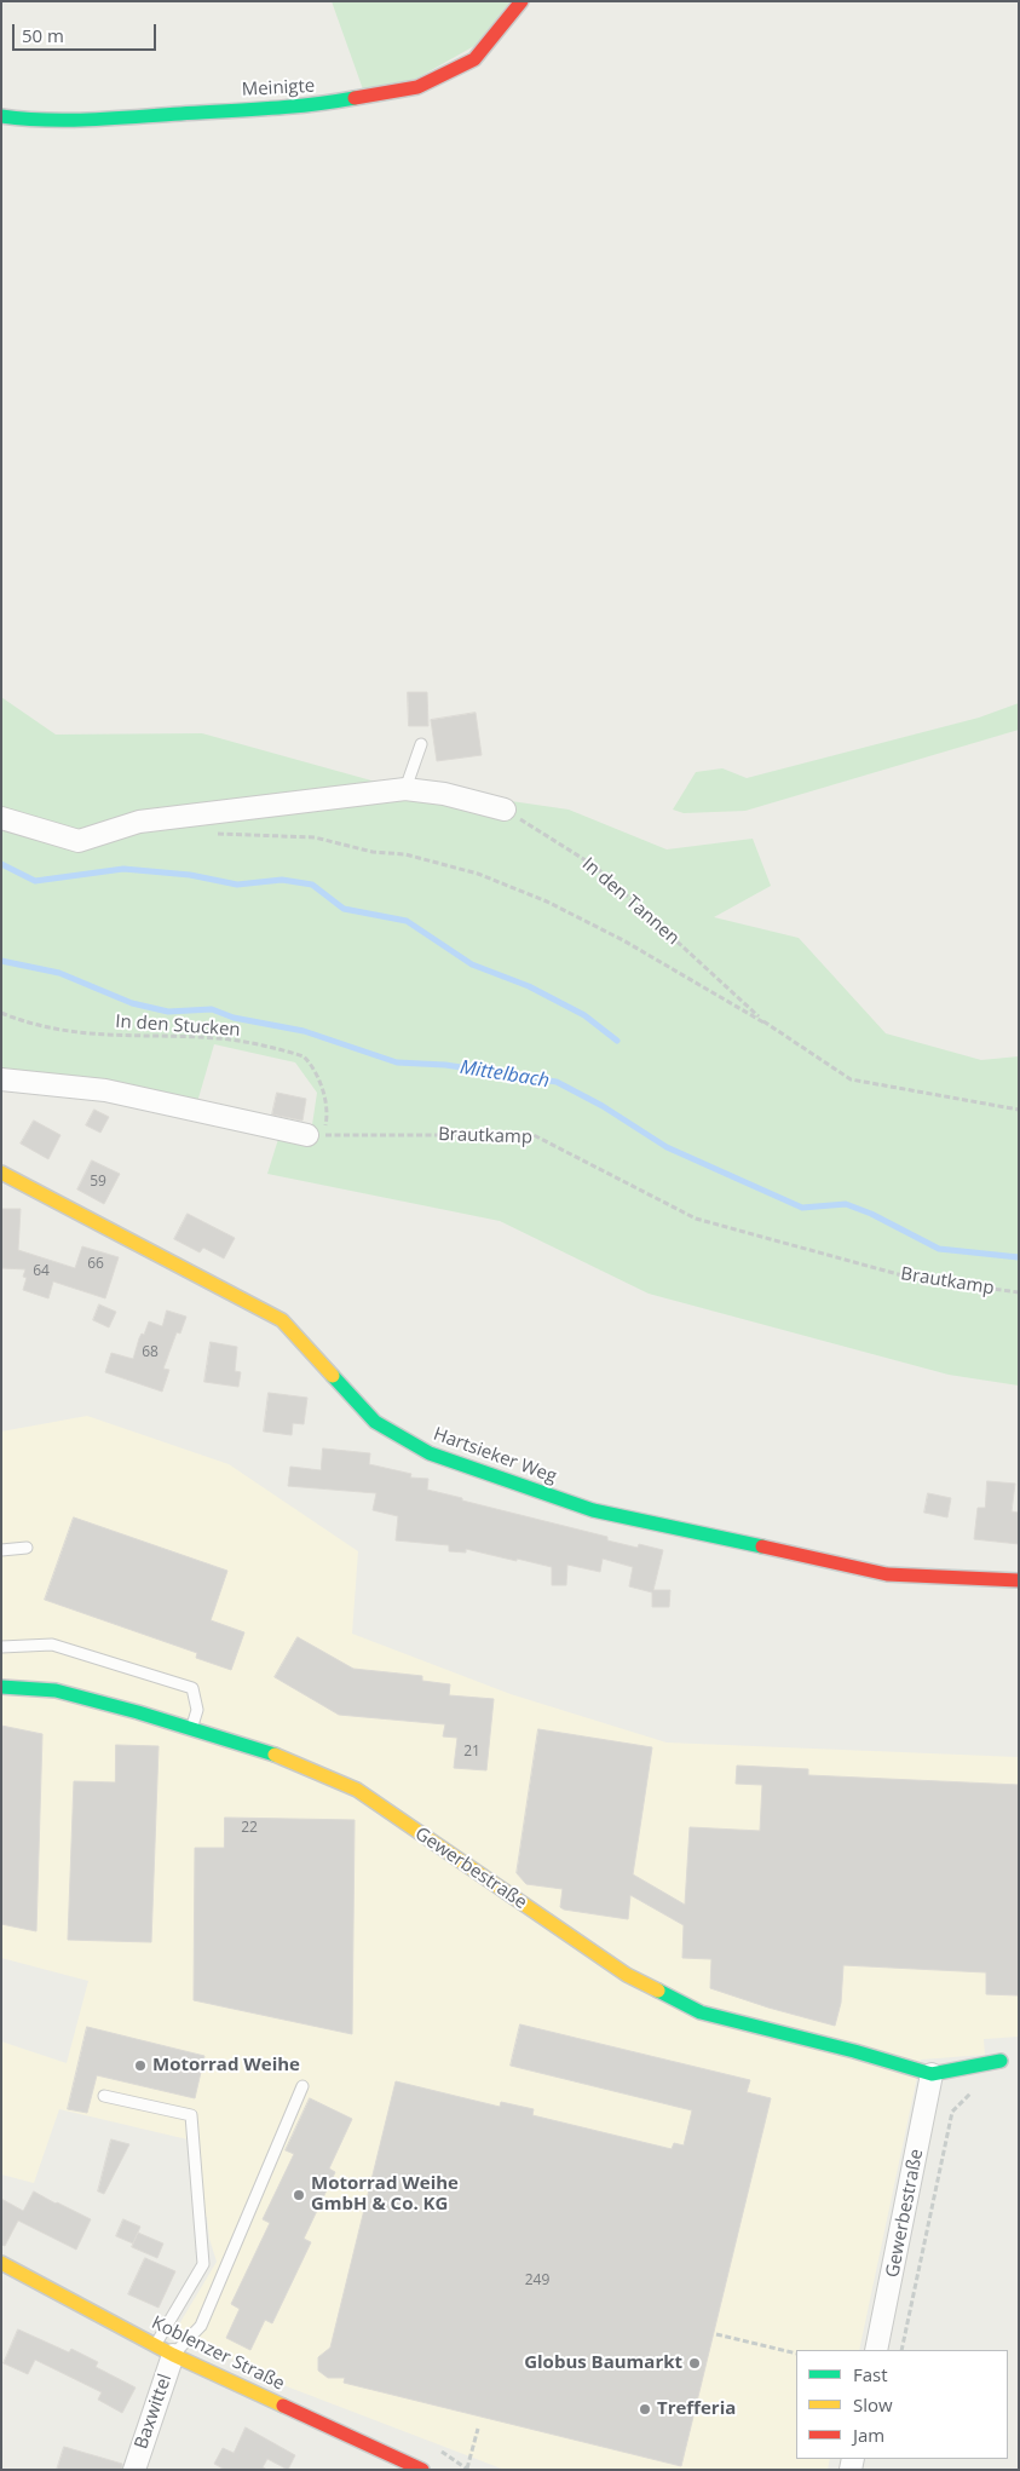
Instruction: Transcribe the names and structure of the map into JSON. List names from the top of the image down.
{
  "streets": {
    "street": [
      "Meinigte",
      "Hartsieker Weg",
      "Gewerbestraße",
      "Koblenzer Straße",
      "Baxwittel"
    ],
    "path": ["In den Tannen", "In den Stucken", "Brautkamp"]
  },
  "crossings": [
    ["In den Stucken", "Brautkamp"],
    ["Koblenzer Straße", "Baxwittel"]
  ],
  "water": ["Mittelbach"],
  "places": [
    "Motorrad Weihe",
    "Motorrad Weihe GmbH & Co. KG",
    "Globus Baumarkt",
    "Trefferia"
  ],
  "house_numbers": [
    "59",
    "66",
    "64",
    "68",
    "21",
    "22",
    "249"
  ],
  "legend": ["Fast", "Slow", "Jam"],
  "scale_bar": "50 m"
}
